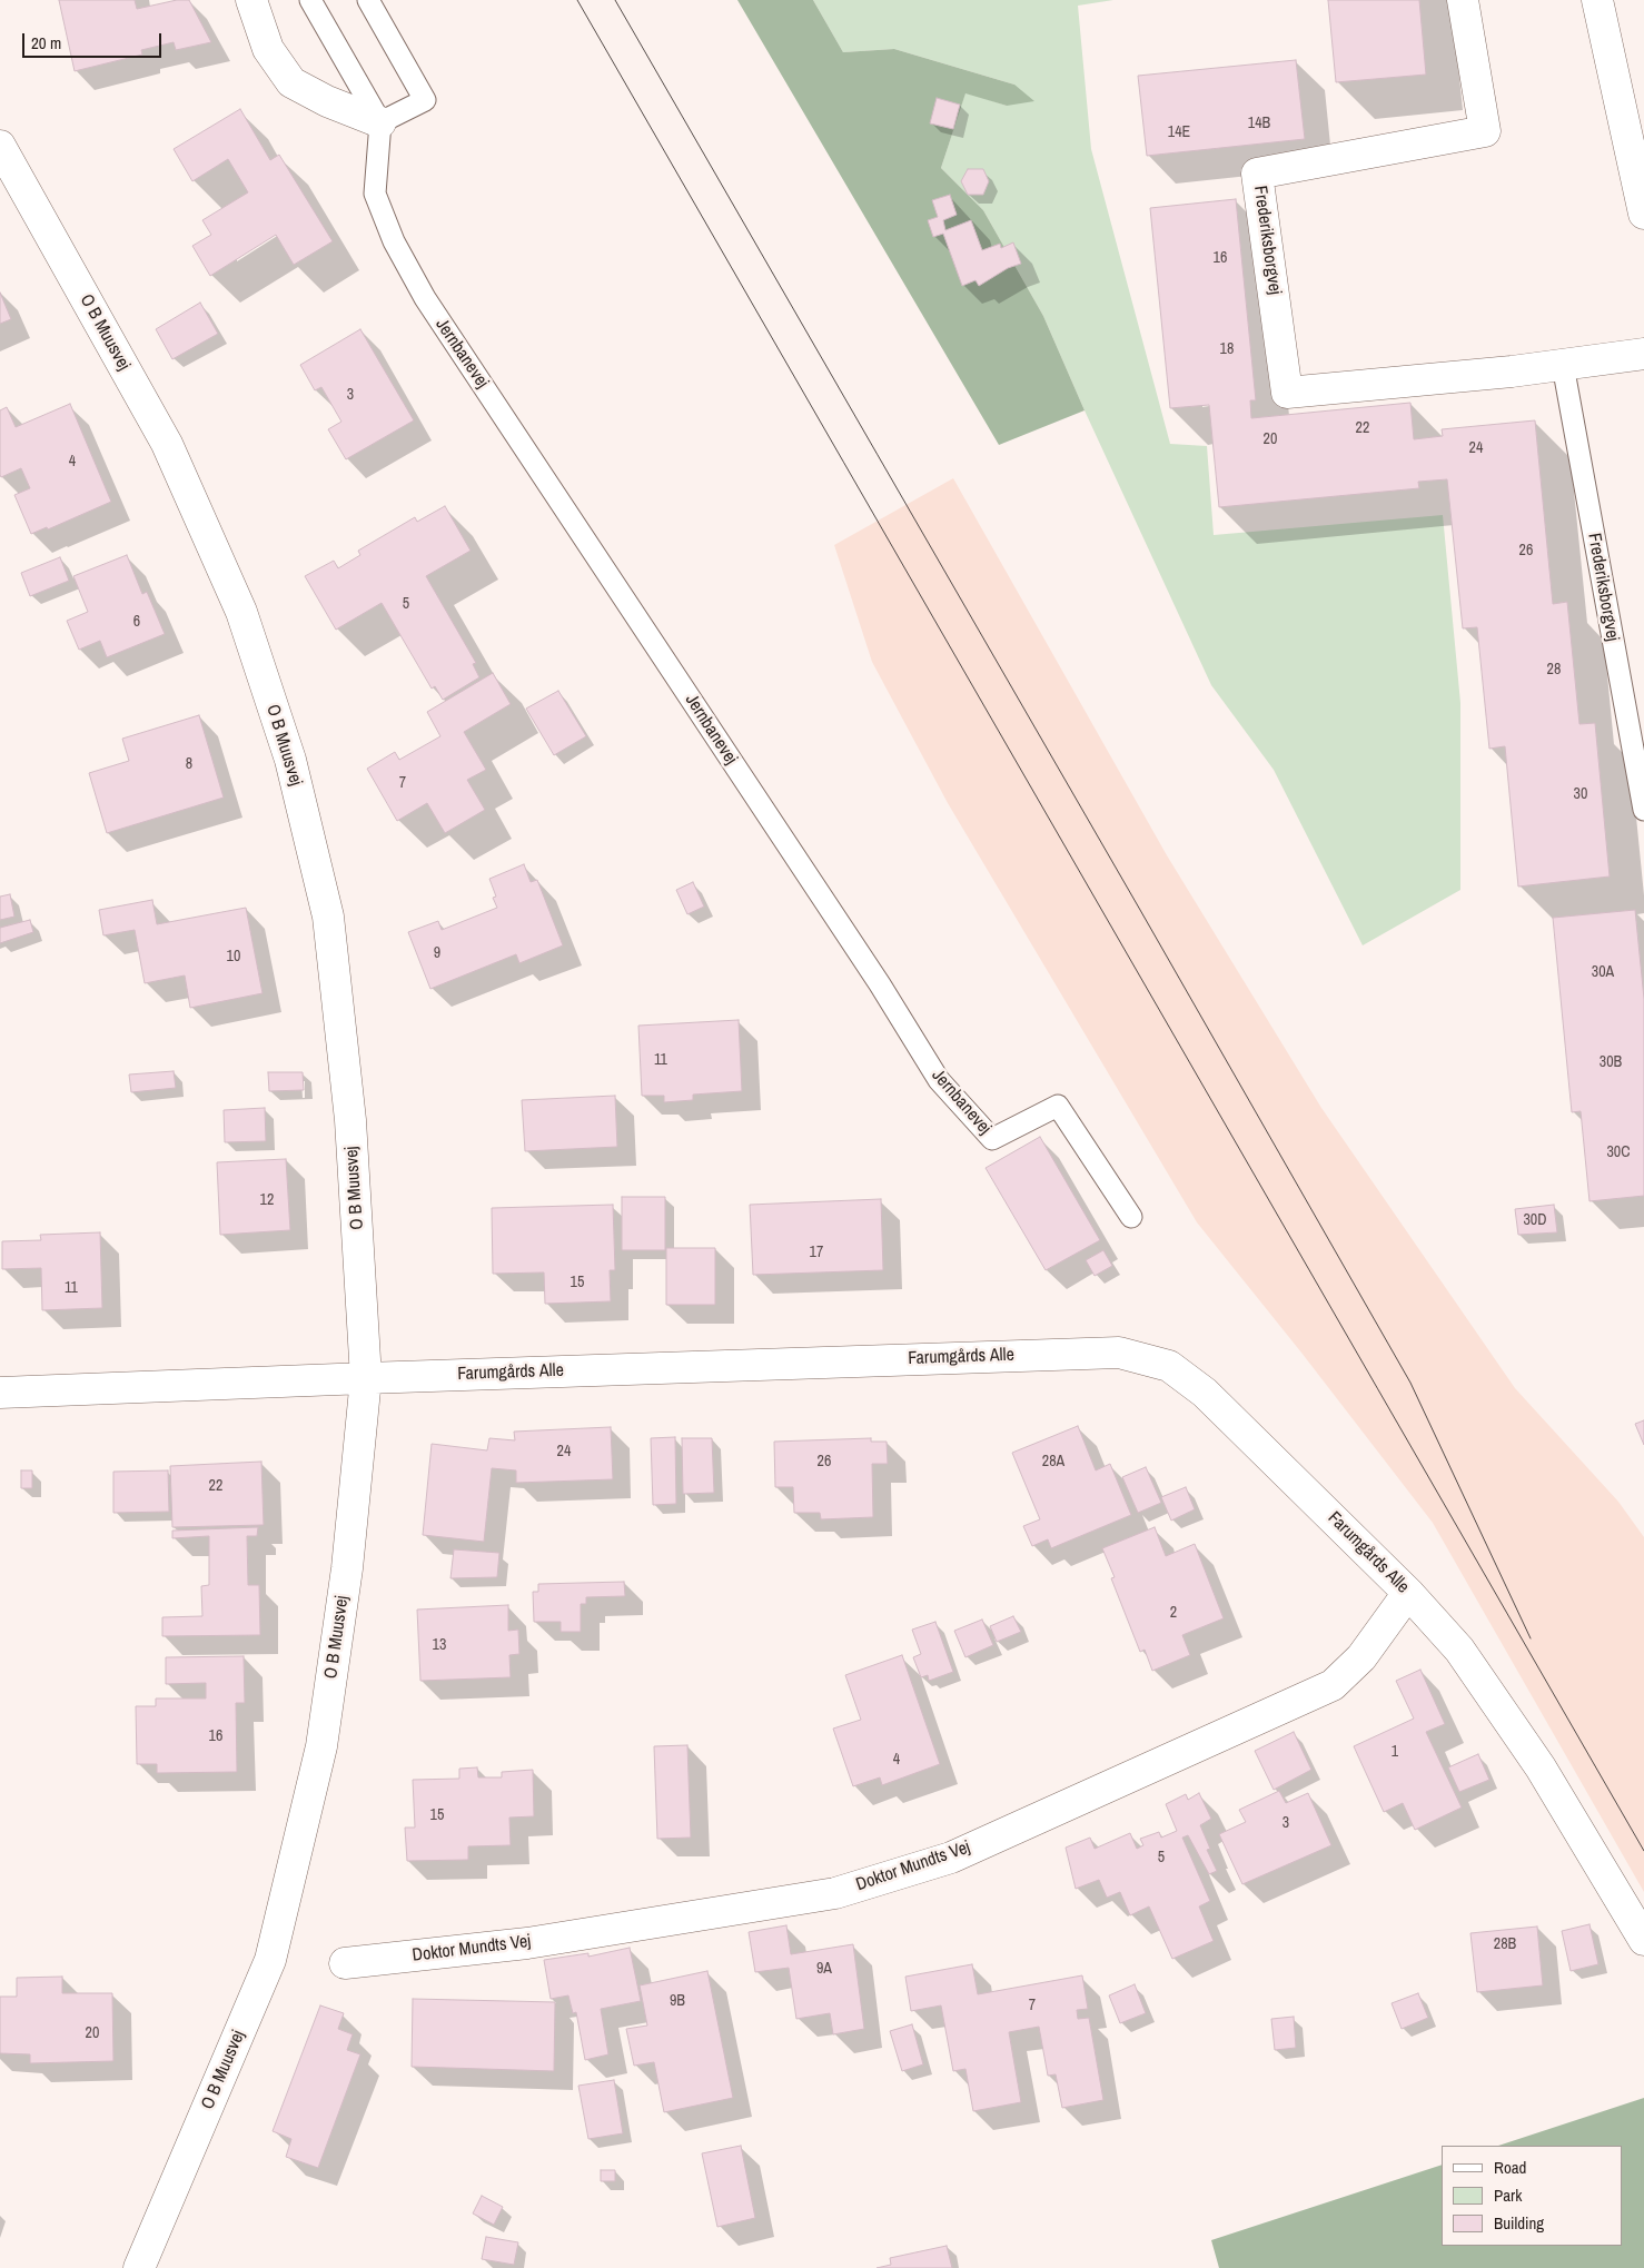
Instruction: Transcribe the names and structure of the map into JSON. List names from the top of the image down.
{
  "streets": {
    "street": [
      "Frederiksborgvej",
      "O B Muusvej",
      "Farumgårds Alle",
      "Doktor Mundts Vej"
    ],
    "lane": ["Jernbanevej"]
  },
  "crossings": [
    ["O B Muusvej", "Farumgårds Alle"],
    ["Farumgårds Alle", "Doktor Mundts Vej"]
  ],
  "house_numbers": [
    "14B",
    "14E",
    "16",
    "18",
    "3",
    "22",
    "20",
    "24",
    "4",
    "26",
    "5",
    "6",
    "28",
    "8",
    "7",
    "30",
    "9",
    "10",
    "30A",
    "11",
    "30B",
    "30C",
    "12",
    "30D",
    "17",
    "15",
    "11",
    "24",
    "26",
    "28A",
    "22",
    "2",
    "13",
    "16",
    "1",
    "4",
    "15",
    "3",
    "5",
    "28B",
    "9A",
    "9B",
    "7",
    "20"
  ],
  "legend": ["Road", "Park", "Building"],
  "scale_bar": "20 m"
}
